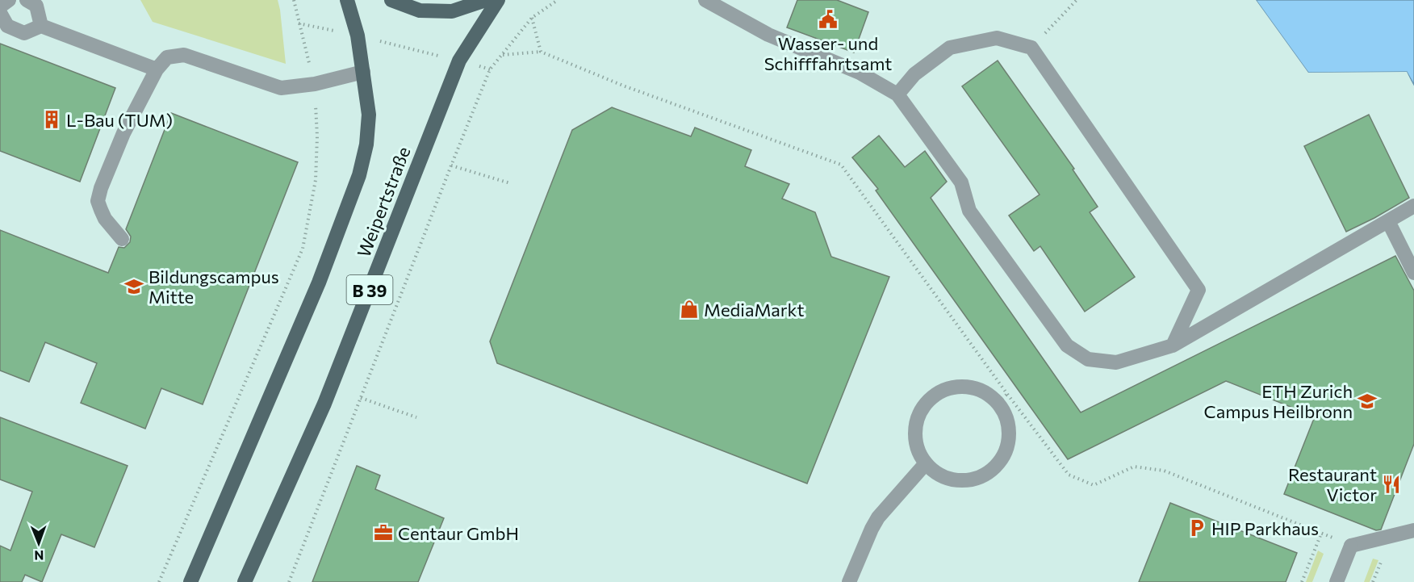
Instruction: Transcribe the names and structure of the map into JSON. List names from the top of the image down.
{
  "streets": {
    "main road": ["Weipertstraße", "B 39"]
  },
  "places": {
    "public building": ["Wasser- und Schifffahrtsamt"],
    "building": ["L-Bau (TUM)"],
    "school or university": ["Bildungscampus Mitte", "ETH Zurich Campus Heilbronn"],
    "shop": ["MediaMarkt"],
    "restaurant": ["Restaurant Victor"],
    "parking": ["HIP Parkhaus"],
    "office": ["Centaur GmbH"]
  },
  "north": "bottom"
}
